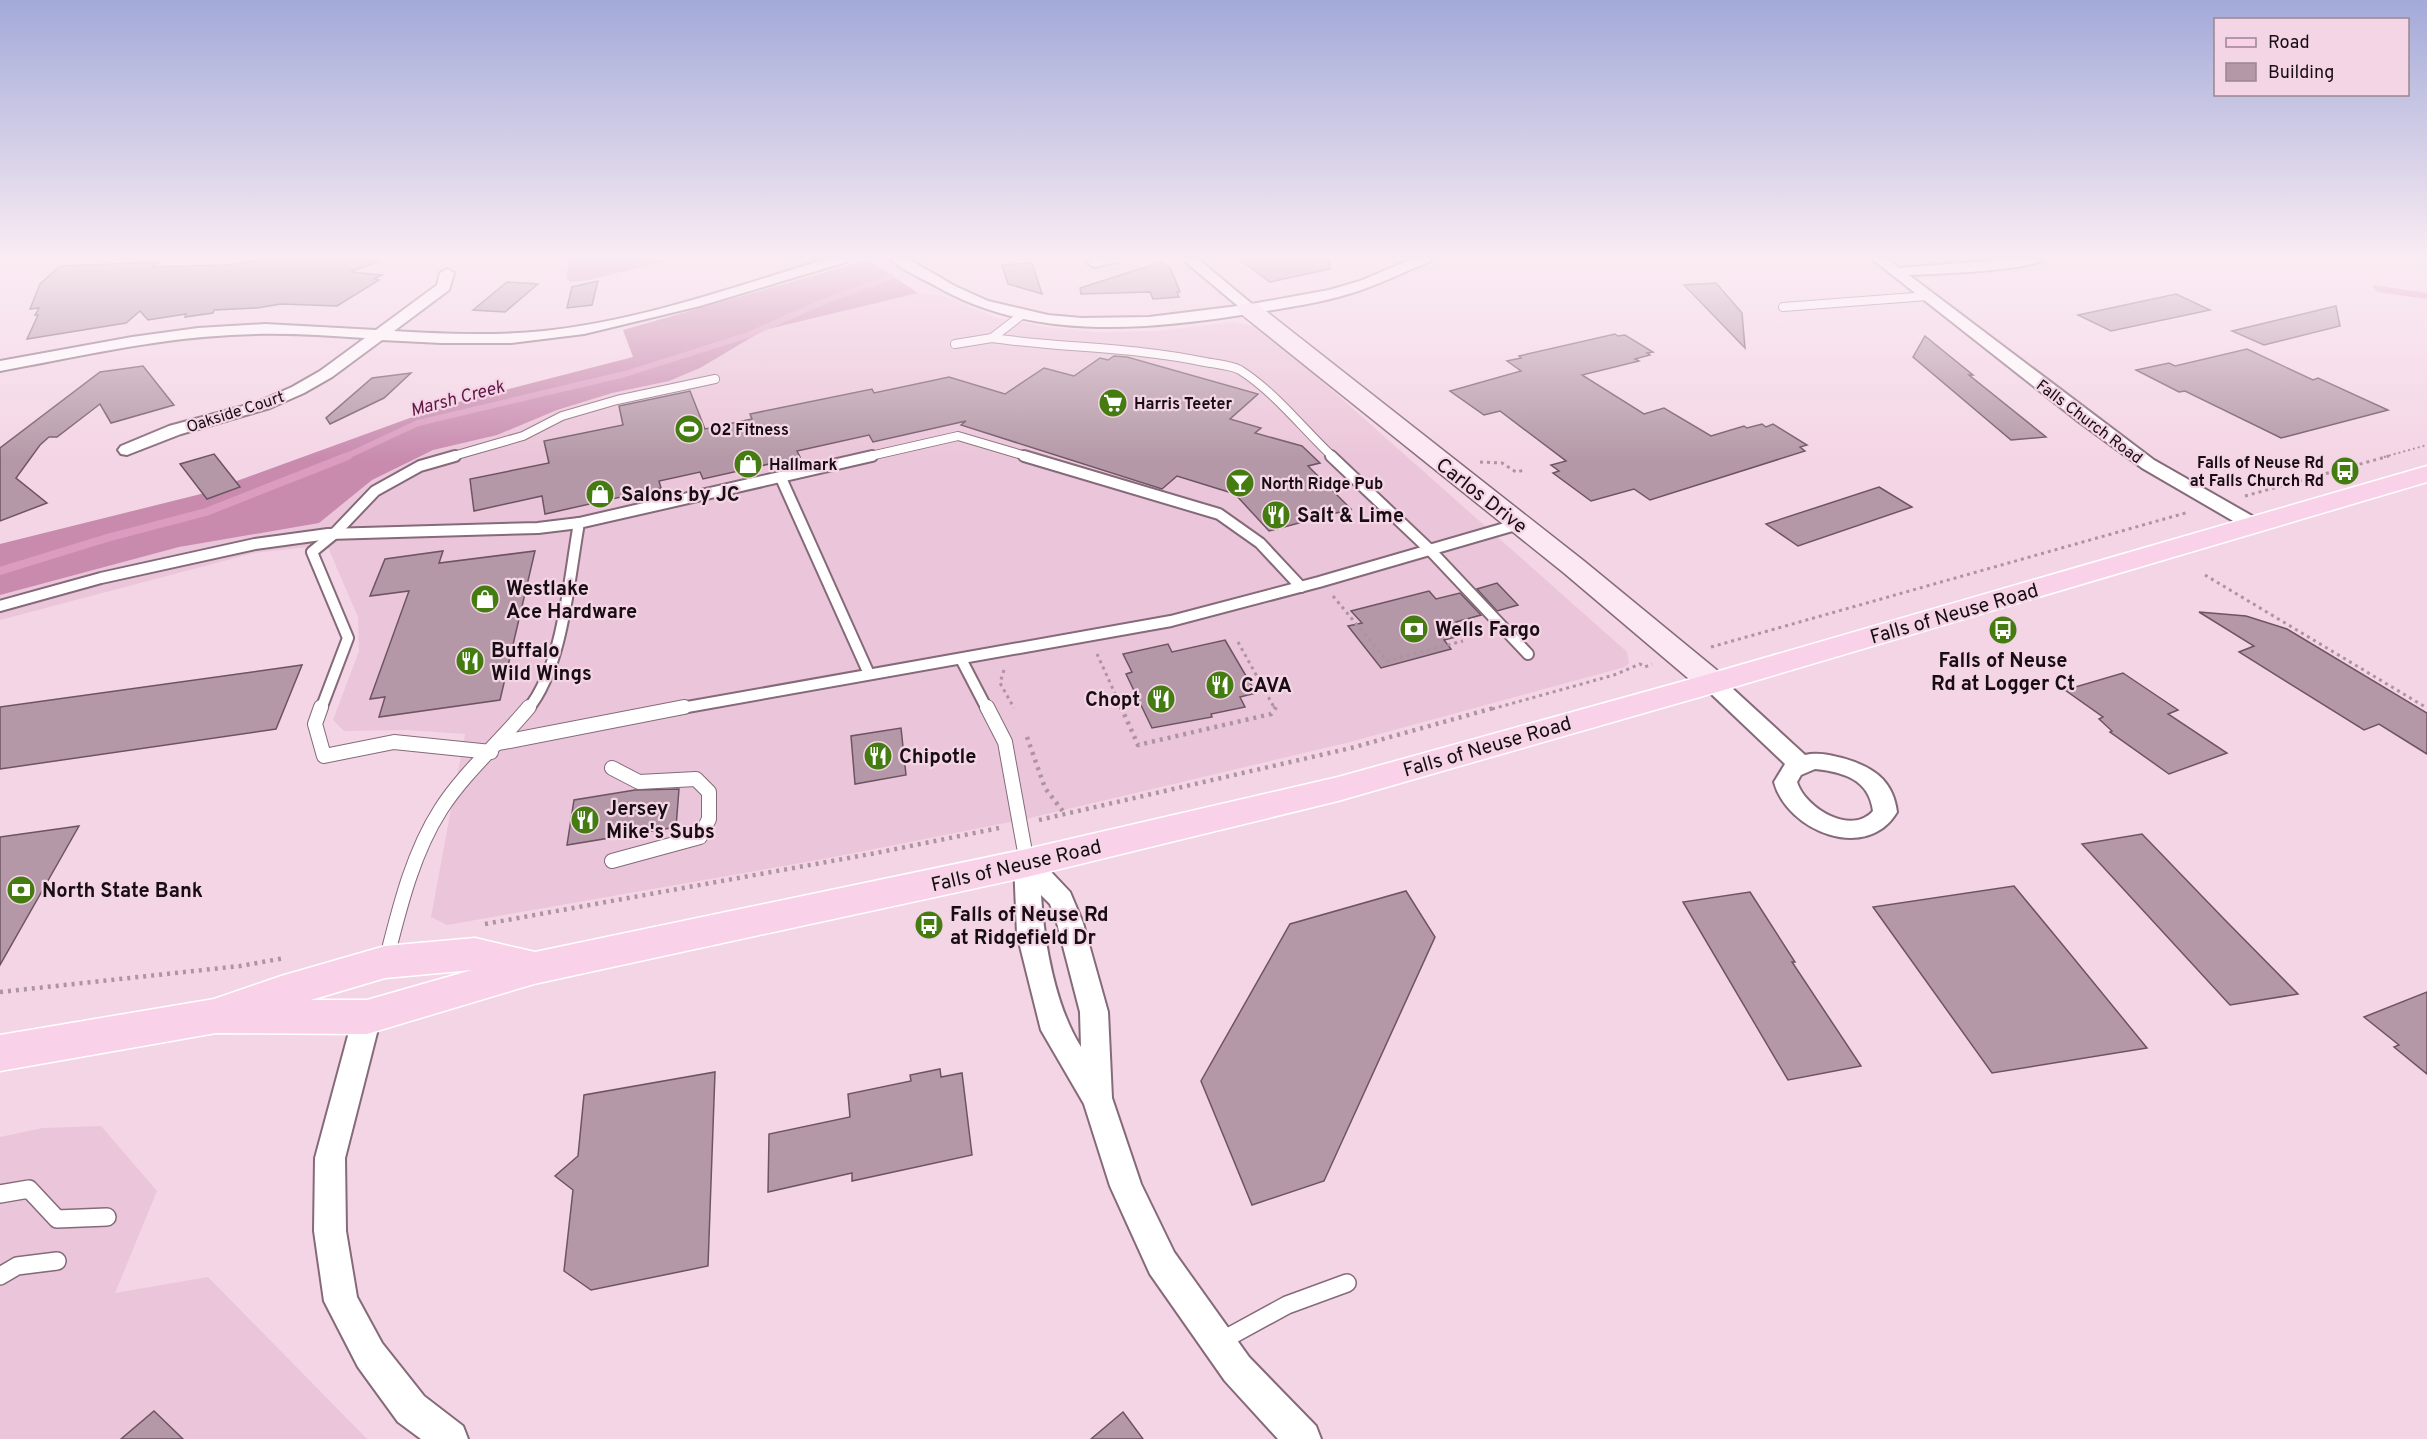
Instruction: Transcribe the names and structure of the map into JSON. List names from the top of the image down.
{
  "streets": {
    "main road": ["Falls of Neuse Road"],
    "street": ["Oakside Court", "Falls Church Road", "Carlos Drive"]
  },
  "crossings": [
    ["Falls Church Road", "Falls of Neuse Road"],
    ["Carlos Drive", "Falls of Neuse Road"]
  ],
  "water": ["Marsh Creek"],
  "places": {
    "supermarket": ["Harris Teeter"],
    "sports": ["O2 Fitness"],
    "shop": ["Hallmark", "Salons by JC", "Westlake Ace Hardware"],
    "bus stop": ["Falls of Neuse Rd at Falls Church Rd", "Falls of Neuse Rd at Logger Ct", "Falls of Neuse Rd at Ridgefield Dr"],
    "bar": ["North Ridge Pub"],
    "restaurant": [
      "Salt & Lime",
      "Buffalo Wild Wings",
      "CAVA",
      "Chopt",
      "Chipotle",
      "Jersey Mike's Subs"
    ],
    "bank": ["Wells Fargo", "North State Bank"]
  },
  "legend": ["Road", "Building"]
}
